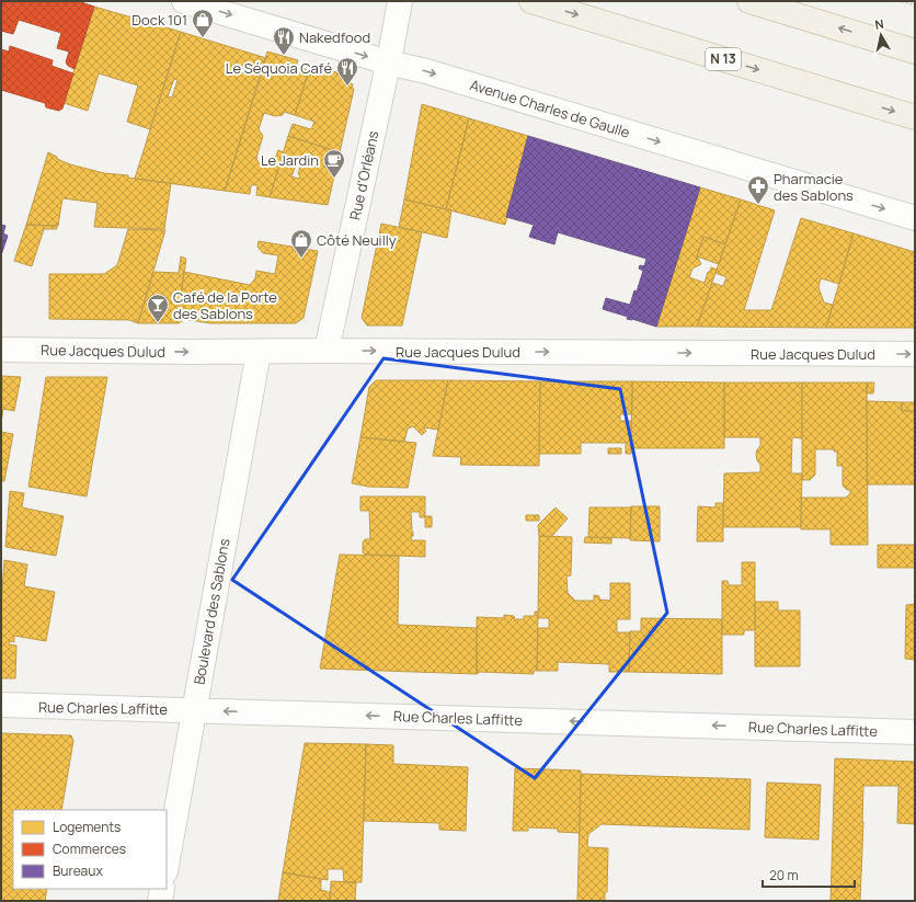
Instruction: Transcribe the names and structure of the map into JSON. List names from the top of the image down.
{
  "streets": {
    "main road": ["N 13"],
    "street": [
      "Avenue Charles de Gaulle",
      "Rue d'Orléans",
      "Rue Jacques Dulud",
      "Boulevard des Sablons",
      "Rue Charles Laffitte"
    ]
  },
  "crossings": [
    ["Avenue Charles de Gaulle", "Rue d'Orléans"],
    ["Rue d'Orléans", "Rue Jacques Dulud"],
    ["Rue Jacques Dulud", "Boulevard des Sablons"],
    ["Boulevard des Sablons", "Rue Charles Laffitte"]
  ],
  "one_way": ["Avenue Charles de Gaulle", "Rue Jacques Dulud", "Rue Charles Laffitte"],
  "places": {
    "shop": ["Dock 101", "Côté Neuilly"],
    "restaurant": ["Nakedfood", "Le Séquoia Café"],
    "cafe": ["Le Jardin"],
    "pharmacy": ["Pharmacie des Sablons"],
    "bar": ["Café de la Porte des Sablons"]
  },
  "legend": ["Logements", "Commerces", "Bureaux"],
  "scale_bar": "20 m",
  "north": "top"
}
